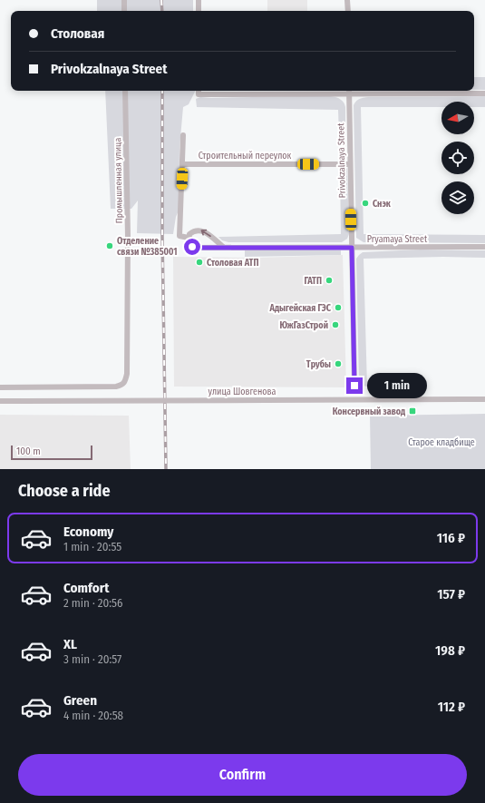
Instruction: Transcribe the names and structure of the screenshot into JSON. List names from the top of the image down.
{
  "streets": {
    "street": [
      "Строительный переулок",
      "Privokzalnaya Street",
      "Промышленная улица",
      "Pryamaya Street",
      "улица Шовгенова"
    ]
  },
  "crossings": [
    ["Строительный переулок", "Privokzalnaya Street"],
    ["Privokzalnaya Street", "Pryamaya Street"]
  ],
  "parks": ["Старое кладбище"],
  "places": {
    "other": [
      "Снэк",
      "Отделение связи №385001",
      "Столовая АТП",
      "ГАТП",
      "Адыгейская ГЭС",
      "ЮжГазСтрой",
      "Трубы"
    ],
    "transit": ["Консервный завод"]
  },
  "scale_bar": "100 m",
  "north": "left",
  "page": {
    "banner": ["Столовая", "Privokzalnaya Street"],
    "bubble": "1 min",
    "scale": "100 m",
    "heading": "Choose a ride",
    "list": [
      {
        "name": "Economy",
        "note": "1 min · 20:55",
        "value": "116 ₽"
      },
      {
        "name": "Comfort",
        "note": "2 min · 20:56",
        "value": "157 ₽"
      },
      {
        "name": "XL",
        "note": "3 min · 20:57",
        "value": "198 ₽"
      },
      {
        "name": "Green",
        "note": "4 min · 20:58",
        "value": "112 ₽"
      }
    ],
    "buttons": "Confirm"
  }
}
